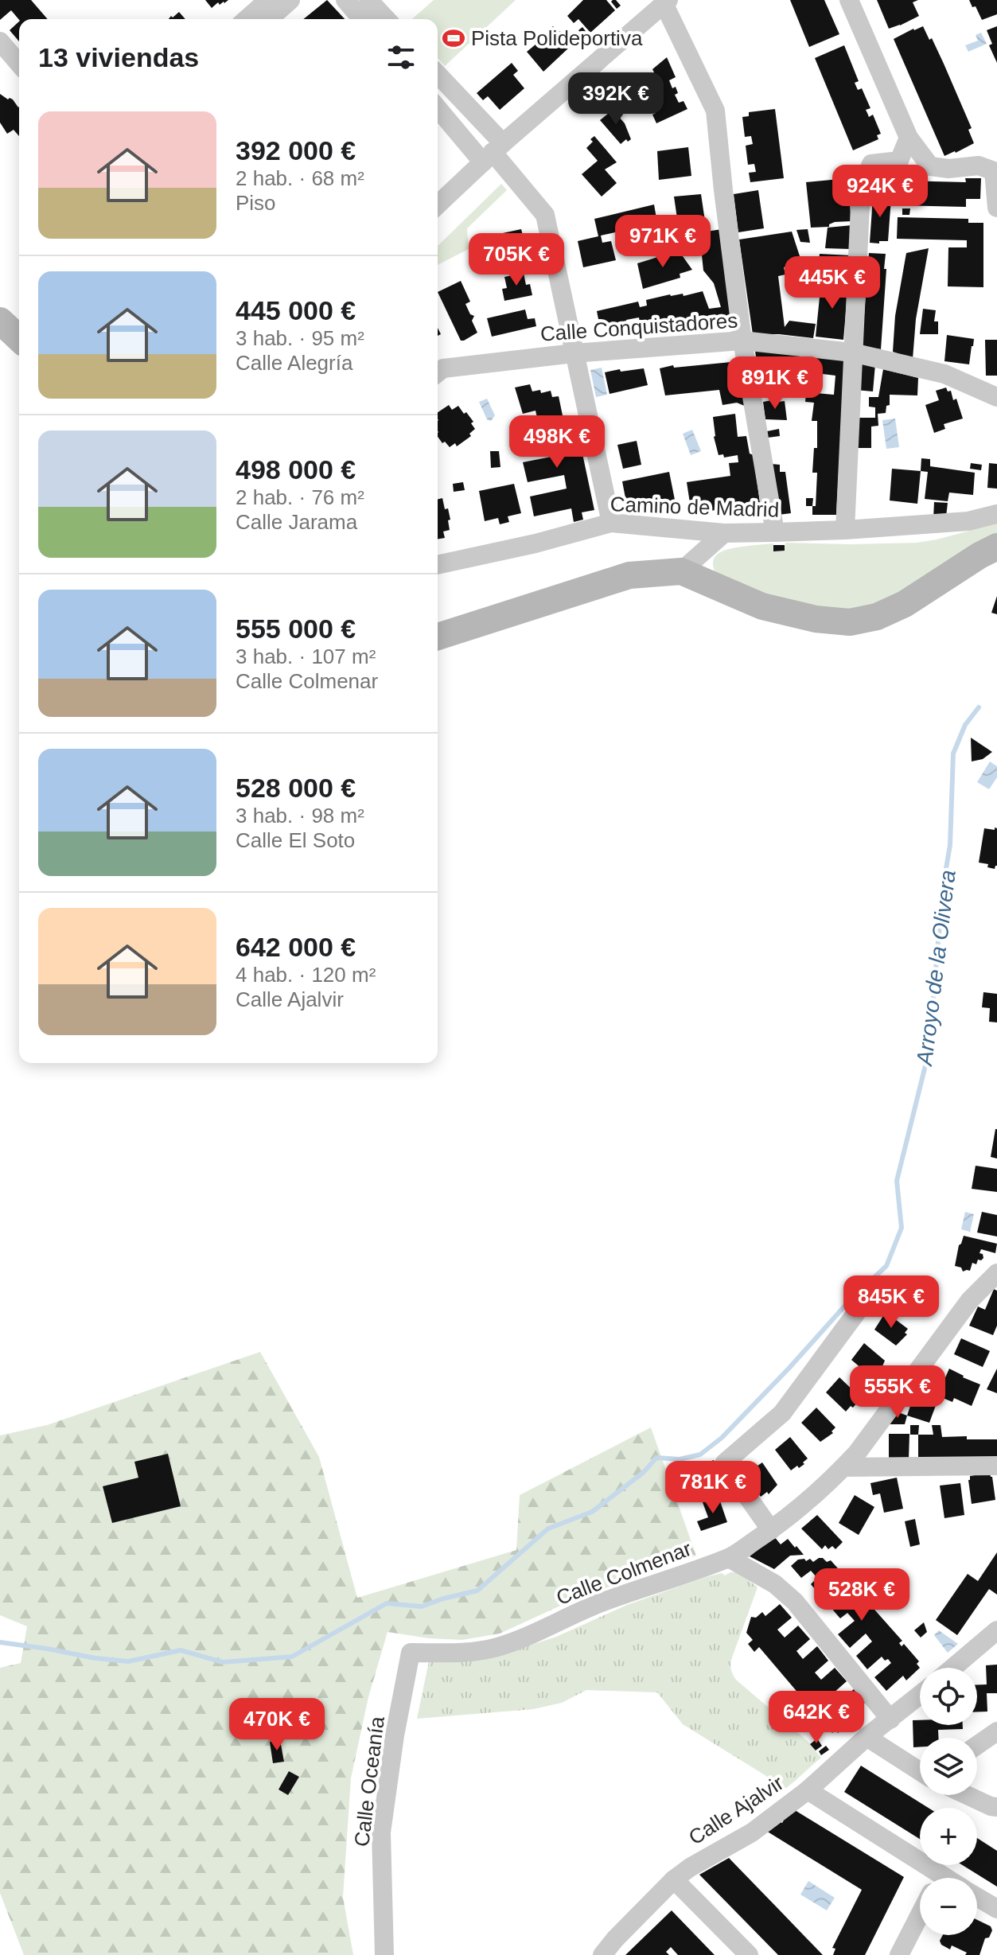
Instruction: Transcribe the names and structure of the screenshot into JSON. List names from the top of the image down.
{
  "streets": {
    "street": [
      "Calle Conquistadores",
      "Camino de Madrid",
      "Calle Colmenar",
      "Calle Oceanía",
      "Calle Ajalvir"
    ]
  },
  "crossings": [
    ["Calle Colmenar", "Calle Oceanía"]
  ],
  "water": ["Arroyo de la Olivera"],
  "places": {
    "sports": ["Pista Polideportiva"]
  },
  "page": {
    "heading": "13 viviendas",
    "price": [
      "392K €",
      "924K €",
      "971K €",
      "705K €",
      "445K €",
      "891K €",
      "498K €",
      "845K €",
      "555K €",
      "781K €",
      "528K €",
      "642K €",
      "470K €"
    ],
    "list": [
      {
        "name": "392 000 €",
        "note": "2 hab. · 68 m² · Piso"
      },
      {
        "name": "445 000 €",
        "note": "3 hab. · 95 m² · Calle Alegría"
      },
      {
        "name": "498 000 €",
        "note": "2 hab. · 76 m² · Calle Jarama"
      },
      {
        "name": "555 000 €",
        "note": "3 hab. · 107 m² · Calle Colmenar"
      },
      {
        "name": "528 000 €",
        "note": "3 hab. · 98 m² · Calle El Soto"
      },
      {
        "name": "642 000 €",
        "note": "4 hab. · 120 m² · Calle Ajalvir"
      }
    ],
    "map_buttons": ["+", "−"]
  }
}
